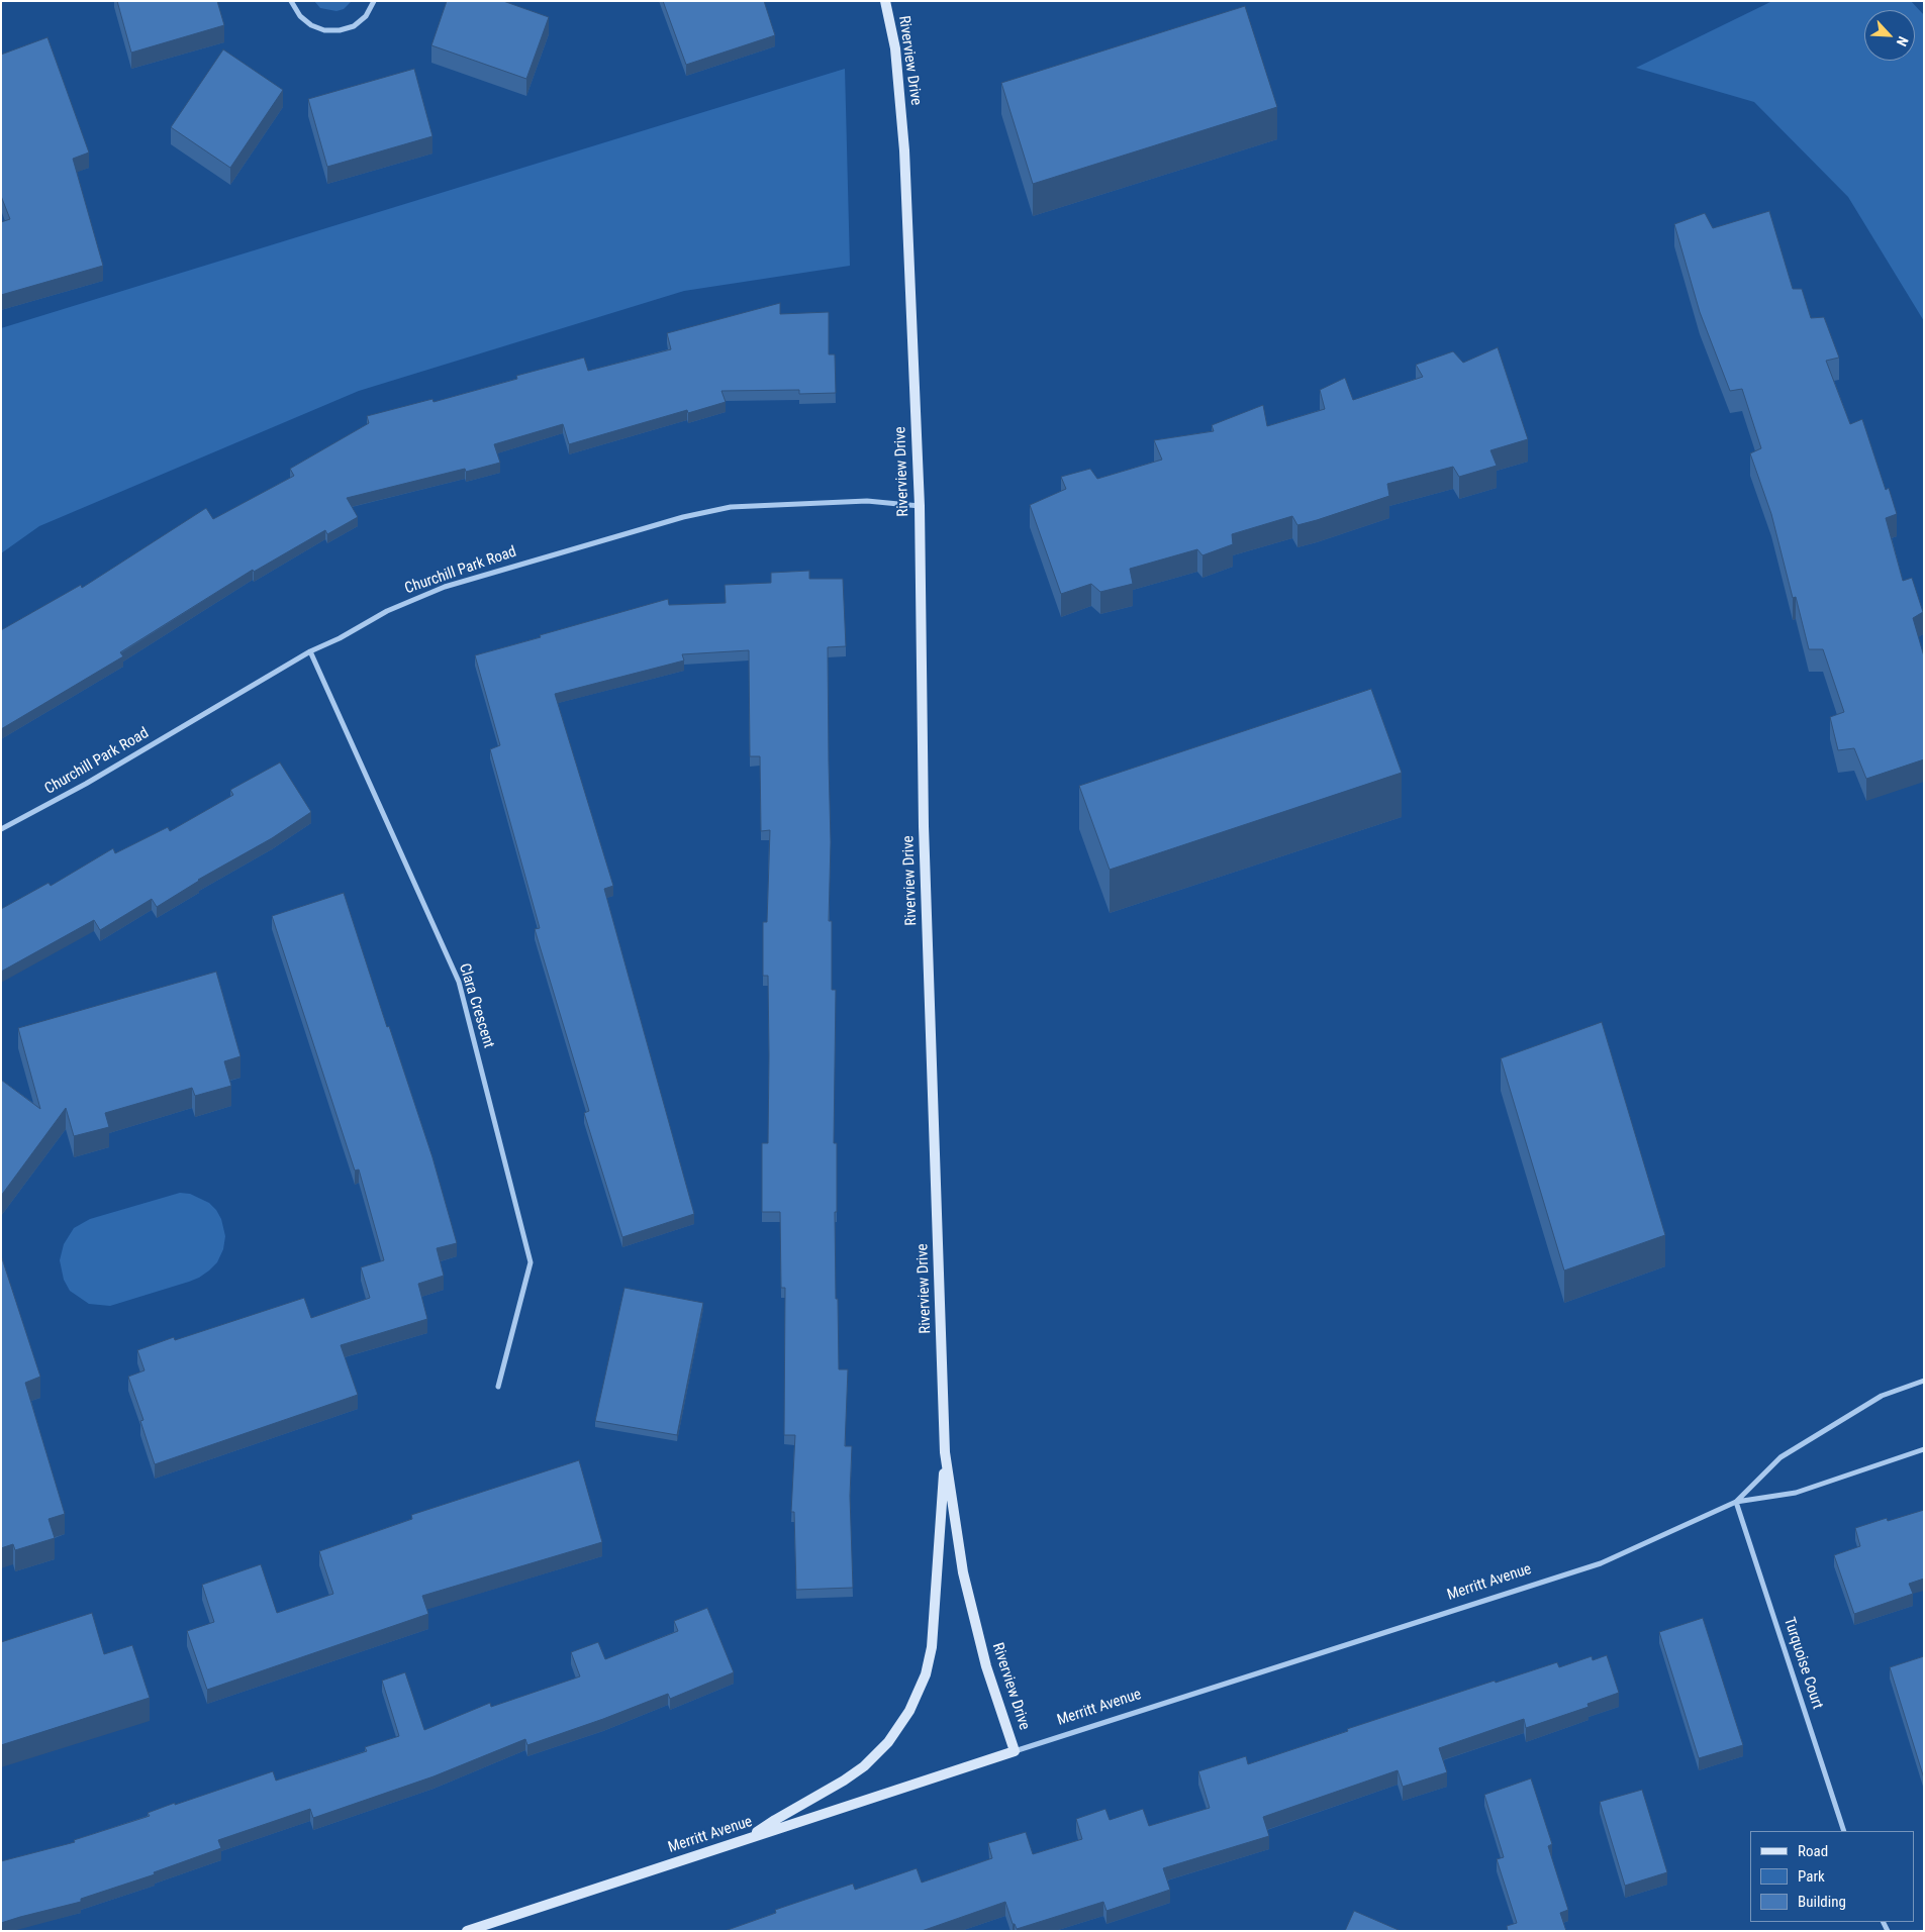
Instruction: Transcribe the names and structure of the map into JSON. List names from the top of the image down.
{
  "streets": {
    "street": [
      "Riverview Drive",
      "Churchill Park Road",
      "Clara Crescent",
      "Merritt Avenue",
      "Turquoise Court"
    ]
  },
  "crossings": [
    ["Riverview Drive", "Churchill Park Road"],
    ["Riverview Drive", "Merritt Avenue"],
    ["Churchill Park Road", "Clara Crescent"],
    ["Merritt Avenue", "Turquoise Court"]
  ],
  "legend": ["Road", "Park", "Building"],
  "north": "bottom right"
}
